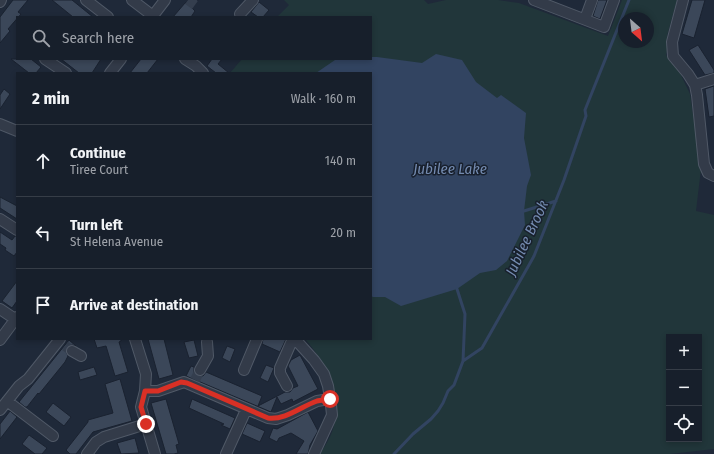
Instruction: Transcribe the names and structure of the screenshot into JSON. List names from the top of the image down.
{
  "water": ["Jubilee Lake", "Jubilee Brook"],
  "north": "bottom right",
  "page": {
    "search": "Search here",
    "heading": ["2 min", "Walk · 160 m"],
    "list": [
      ["Continue", "Tiree Court", "140 m"],
      ["Turn left", "St Helena Avenue", "20 m"],
      "Arrive at destination"
    ],
    "map_buttons": ["+", "−"]
  }
}
